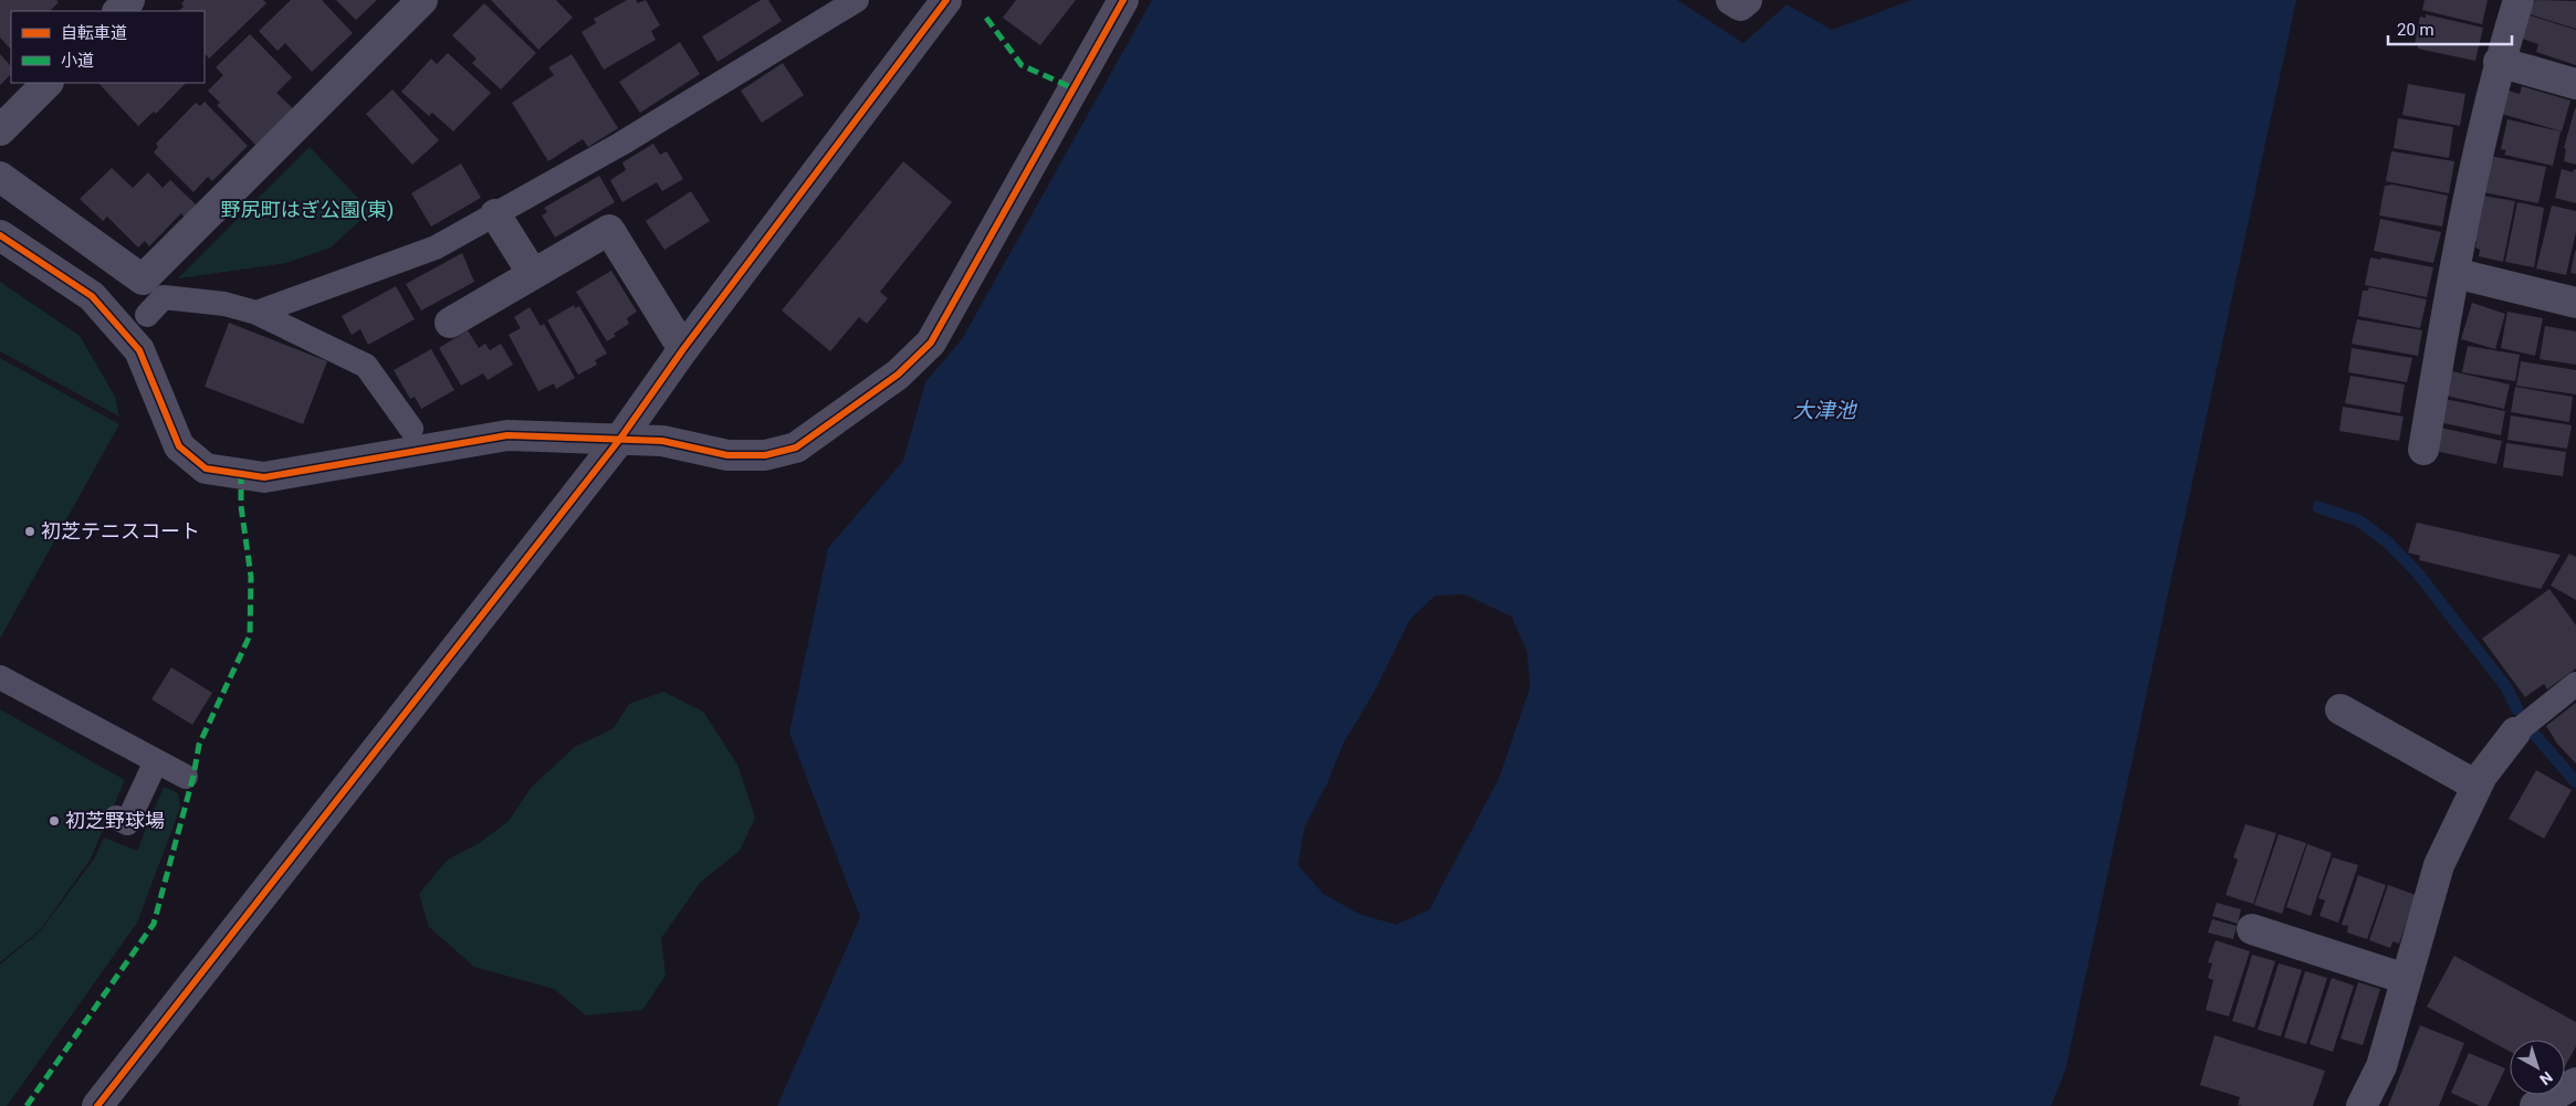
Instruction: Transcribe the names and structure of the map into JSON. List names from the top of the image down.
{
  "water": ["大津池"],
  "parks": ["野尻町はぎ公園(東)"],
  "places": ["初芝テニスコート", "初芝野球場"],
  "legend": ["自転車道", "小道"],
  "scale_bar": "20 m",
  "north": "bottom right"
}
